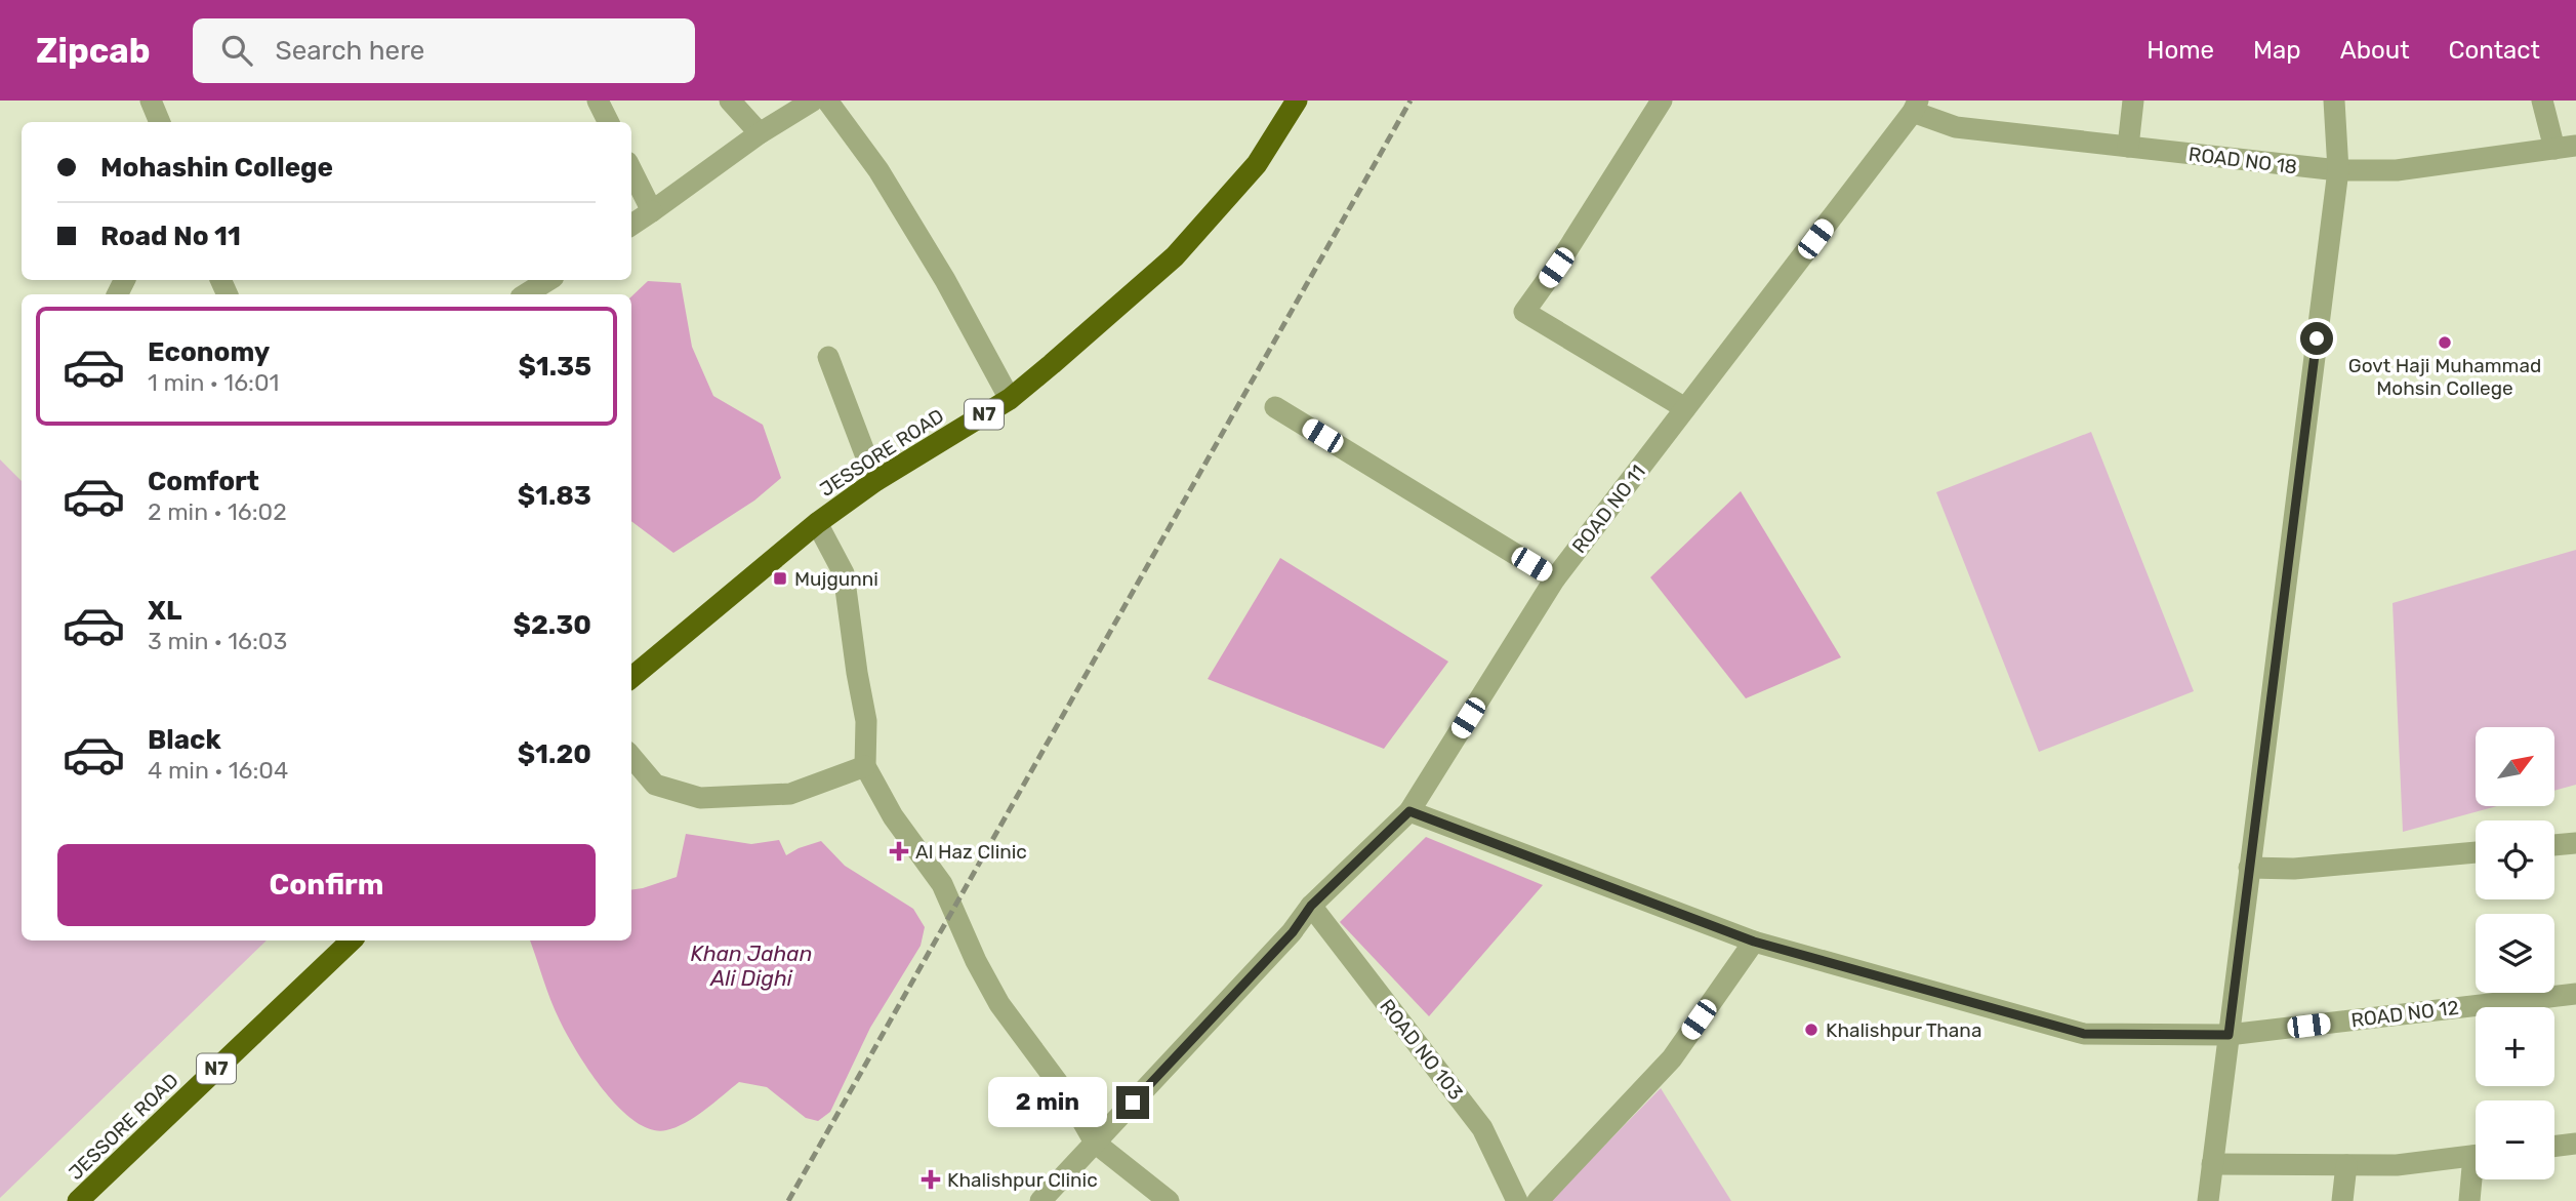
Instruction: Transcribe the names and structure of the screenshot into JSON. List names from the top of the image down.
{
  "streets": {
    "highway": ["N7", "JESSORE ROAD"],
    "street": [
      "ROAD NO 18",
      "ROAD NO 11",
      "ROAD NO 12",
      "ROAD NO 103"
    ]
  },
  "crossings": [
    ["ROAD NO 18", "ROAD NO 11"],
    ["ROAD NO 11", "ROAD NO 12"],
    ["ROAD NO 11", "ROAD NO 103"]
  ],
  "water": ["Khan Jahan Ali Dighi"],
  "places": {
    "other": ["Govt Haji Muhammad Mohsin College", "Khalishpur Thana"],
    "transit": ["Mujgunni"],
    "health": ["Al Haz Clinic", "Khalishpur Clinic"]
  },
  "north": "top right",
  "page": {
    "header": "Zipcab",
    "search": "Search here",
    "nav": [
      "Home",
      "Map",
      "About",
      "Contact"
    ],
    "banner": ["Mohashin College", "Road No 11"],
    "list": [
      {
        "name": "Economy",
        "note": "1 min · 16:01",
        "value": "$1.35"
      },
      {
        "name": "Comfort",
        "note": "2 min · 16:02",
        "value": "$1.83"
      },
      {
        "name": "XL",
        "note": "3 min · 16:03",
        "value": "$2.30"
      },
      {
        "name": "Black",
        "note": "4 min · 16:04",
        "value": "$1.20"
      }
    ],
    "map_buttons": ["+", "−"],
    "buttons": "Confirm",
    "bubble": "2 min"
  }
}
